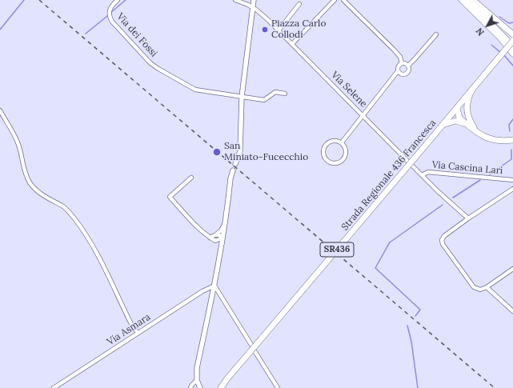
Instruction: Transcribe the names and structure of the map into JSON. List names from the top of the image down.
{
  "streets": {
    "main road": ["Strada Regionale 436 Francesca", "SR436"],
    "street": [
      "Via dei Fossi",
      "Via Selene",
      "Via Cascina Lari",
      "Via Asmara"
    ]
  },
  "places": ["Piazza Carlo Collodi", "San Miniato-Fucecchio"],
  "north": "bottom left"
}
